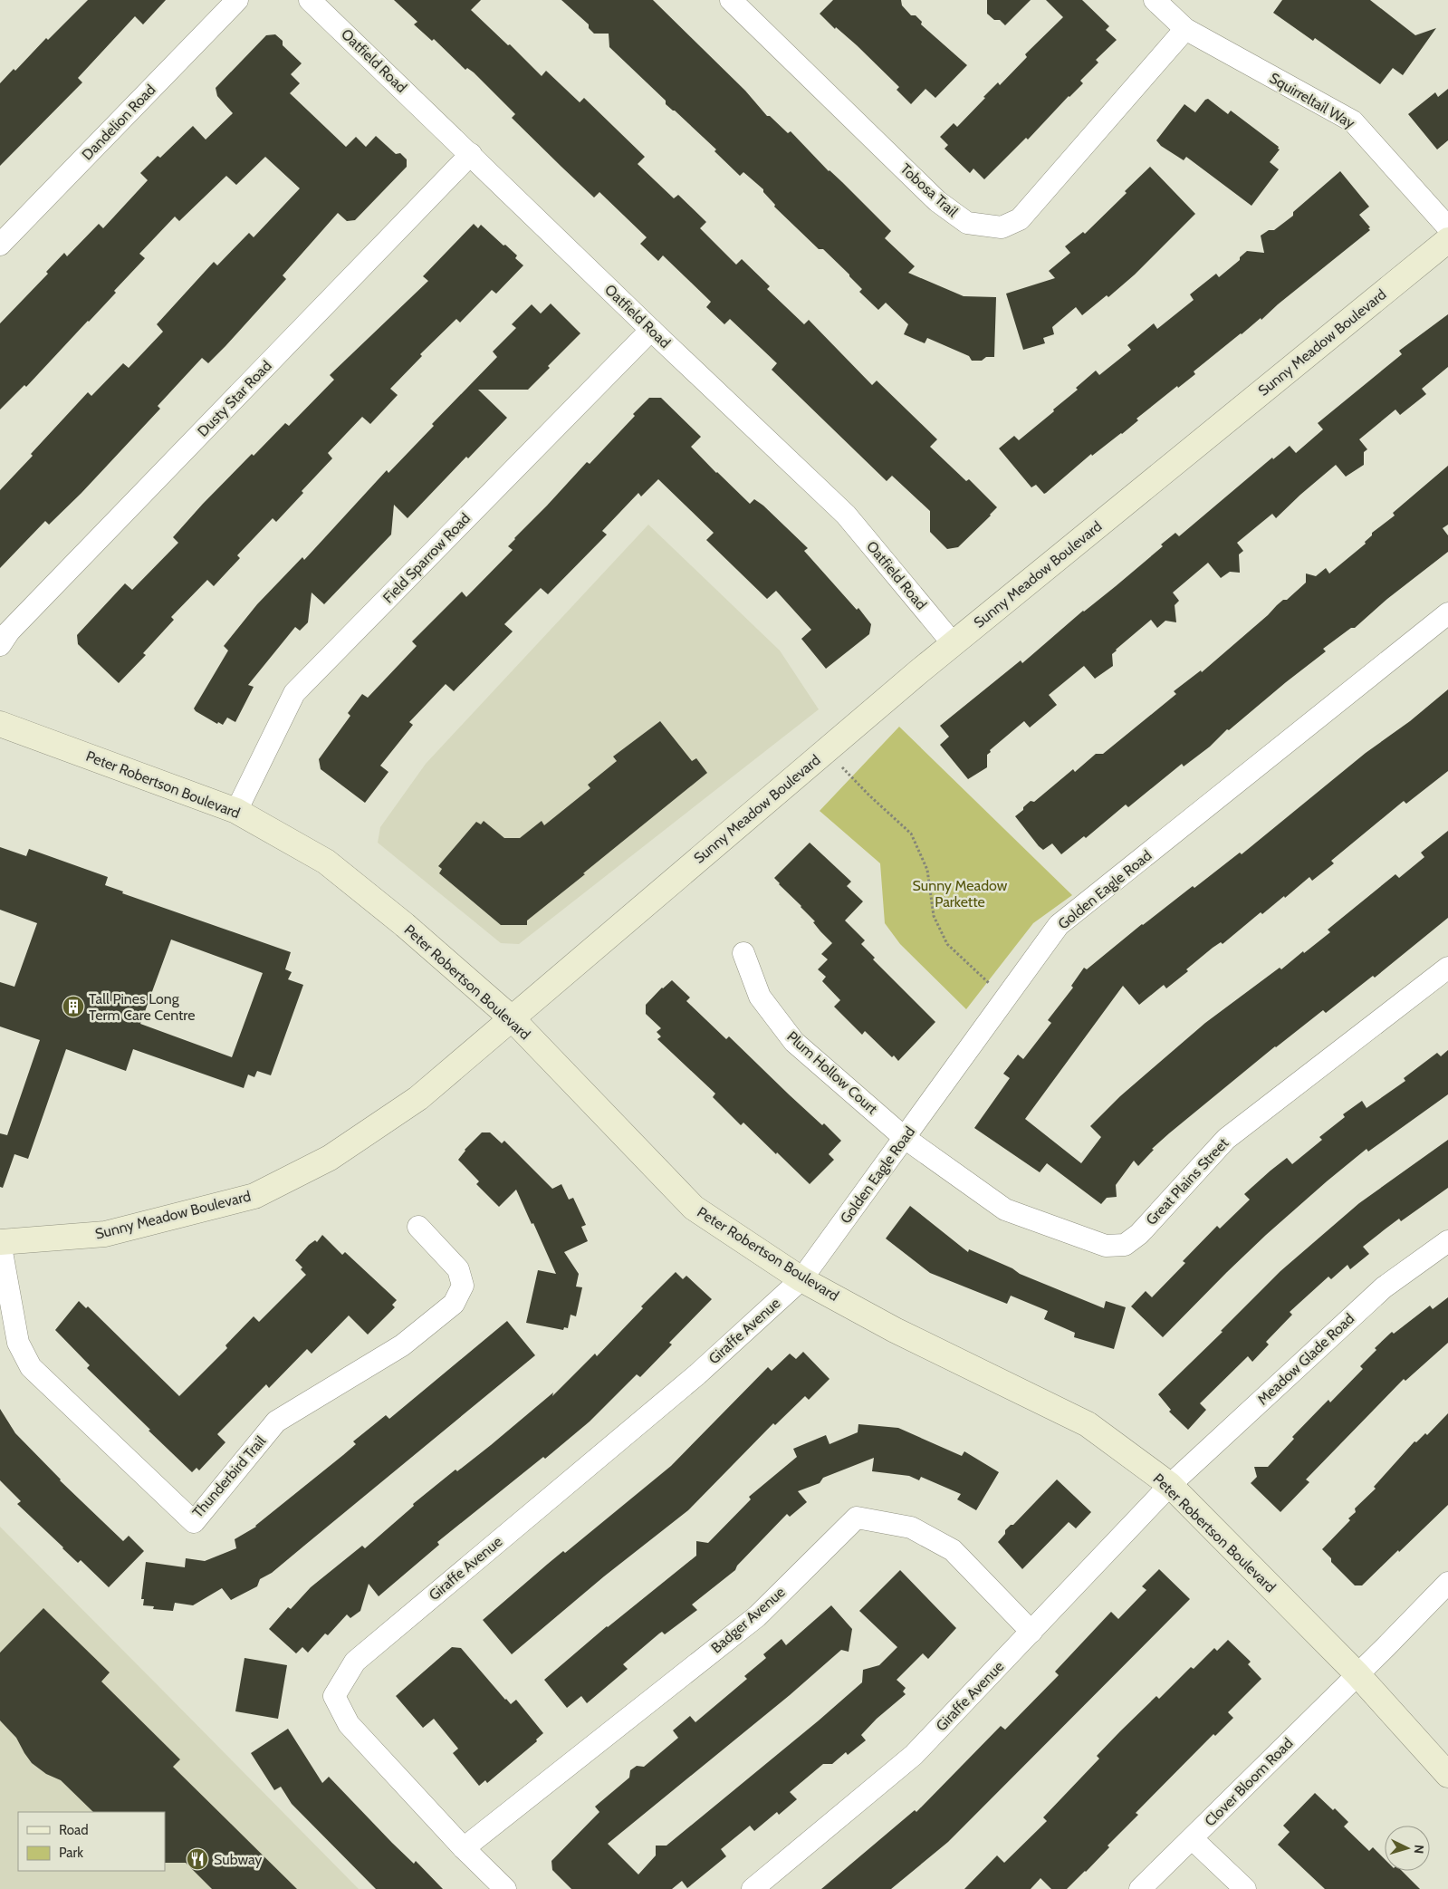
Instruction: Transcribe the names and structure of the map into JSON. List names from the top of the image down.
{
  "streets": {
    "street": [
      "Oatfield Road",
      "Squirreltail Way",
      "Dandelion Road",
      "Tobosa Trail",
      "Sunny Meadow Boulevard",
      "Dusty Star Road",
      "Field Sparrow Road",
      "Peter Robertson Boulevard",
      "Golden Eagle Road",
      "Plum Hollow Court",
      "Great Plains Street",
      "Giraffe Avenue",
      "Meadow Glade Road",
      "Thunderbird Trail",
      "Badger Avenue",
      "Clover Bloom Road"
    ]
  },
  "crossings": [
    ["Oatfield Road", "Sunny Meadow Boulevard"],
    ["Oatfield Road", "Dusty Star Road"],
    ["Oatfield Road", "Field Sparrow Road"],
    ["Squirreltail Way", "Tobosa Trail"],
    ["Sunny Meadow Boulevard", "Peter Robertson Boulevard"],
    ["Sunny Meadow Boulevard", "Thunderbird Trail"],
    ["Field Sparrow Road", "Peter Robertson Boulevard"],
    ["Peter Robertson Boulevard", "Golden Eagle Road"],
    ["Peter Robertson Boulevard", "Giraffe Avenue"],
    ["Peter Robertson Boulevard", "Meadow Glade Road"],
    ["Peter Robertson Boulevard", "Clover Bloom Road"],
    ["Golden Eagle Road", "Plum Hollow Court"],
    ["Golden Eagle Road", "Great Plains Street"],
    ["Golden Eagle Road", "Giraffe Avenue"],
    ["Plum Hollow Court", "Great Plains Street"],
    ["Giraffe Avenue", "Meadow Glade Road"],
    ["Giraffe Avenue", "Badger Avenue"]
  ],
  "parks": ["Sunny Meadow Parkette"],
  "places": {
    "building": ["Tall Pines Long Term Care Centre"],
    "restaurant": ["Subway"]
  },
  "legend": ["Road", "Park"],
  "north": "right"
}
